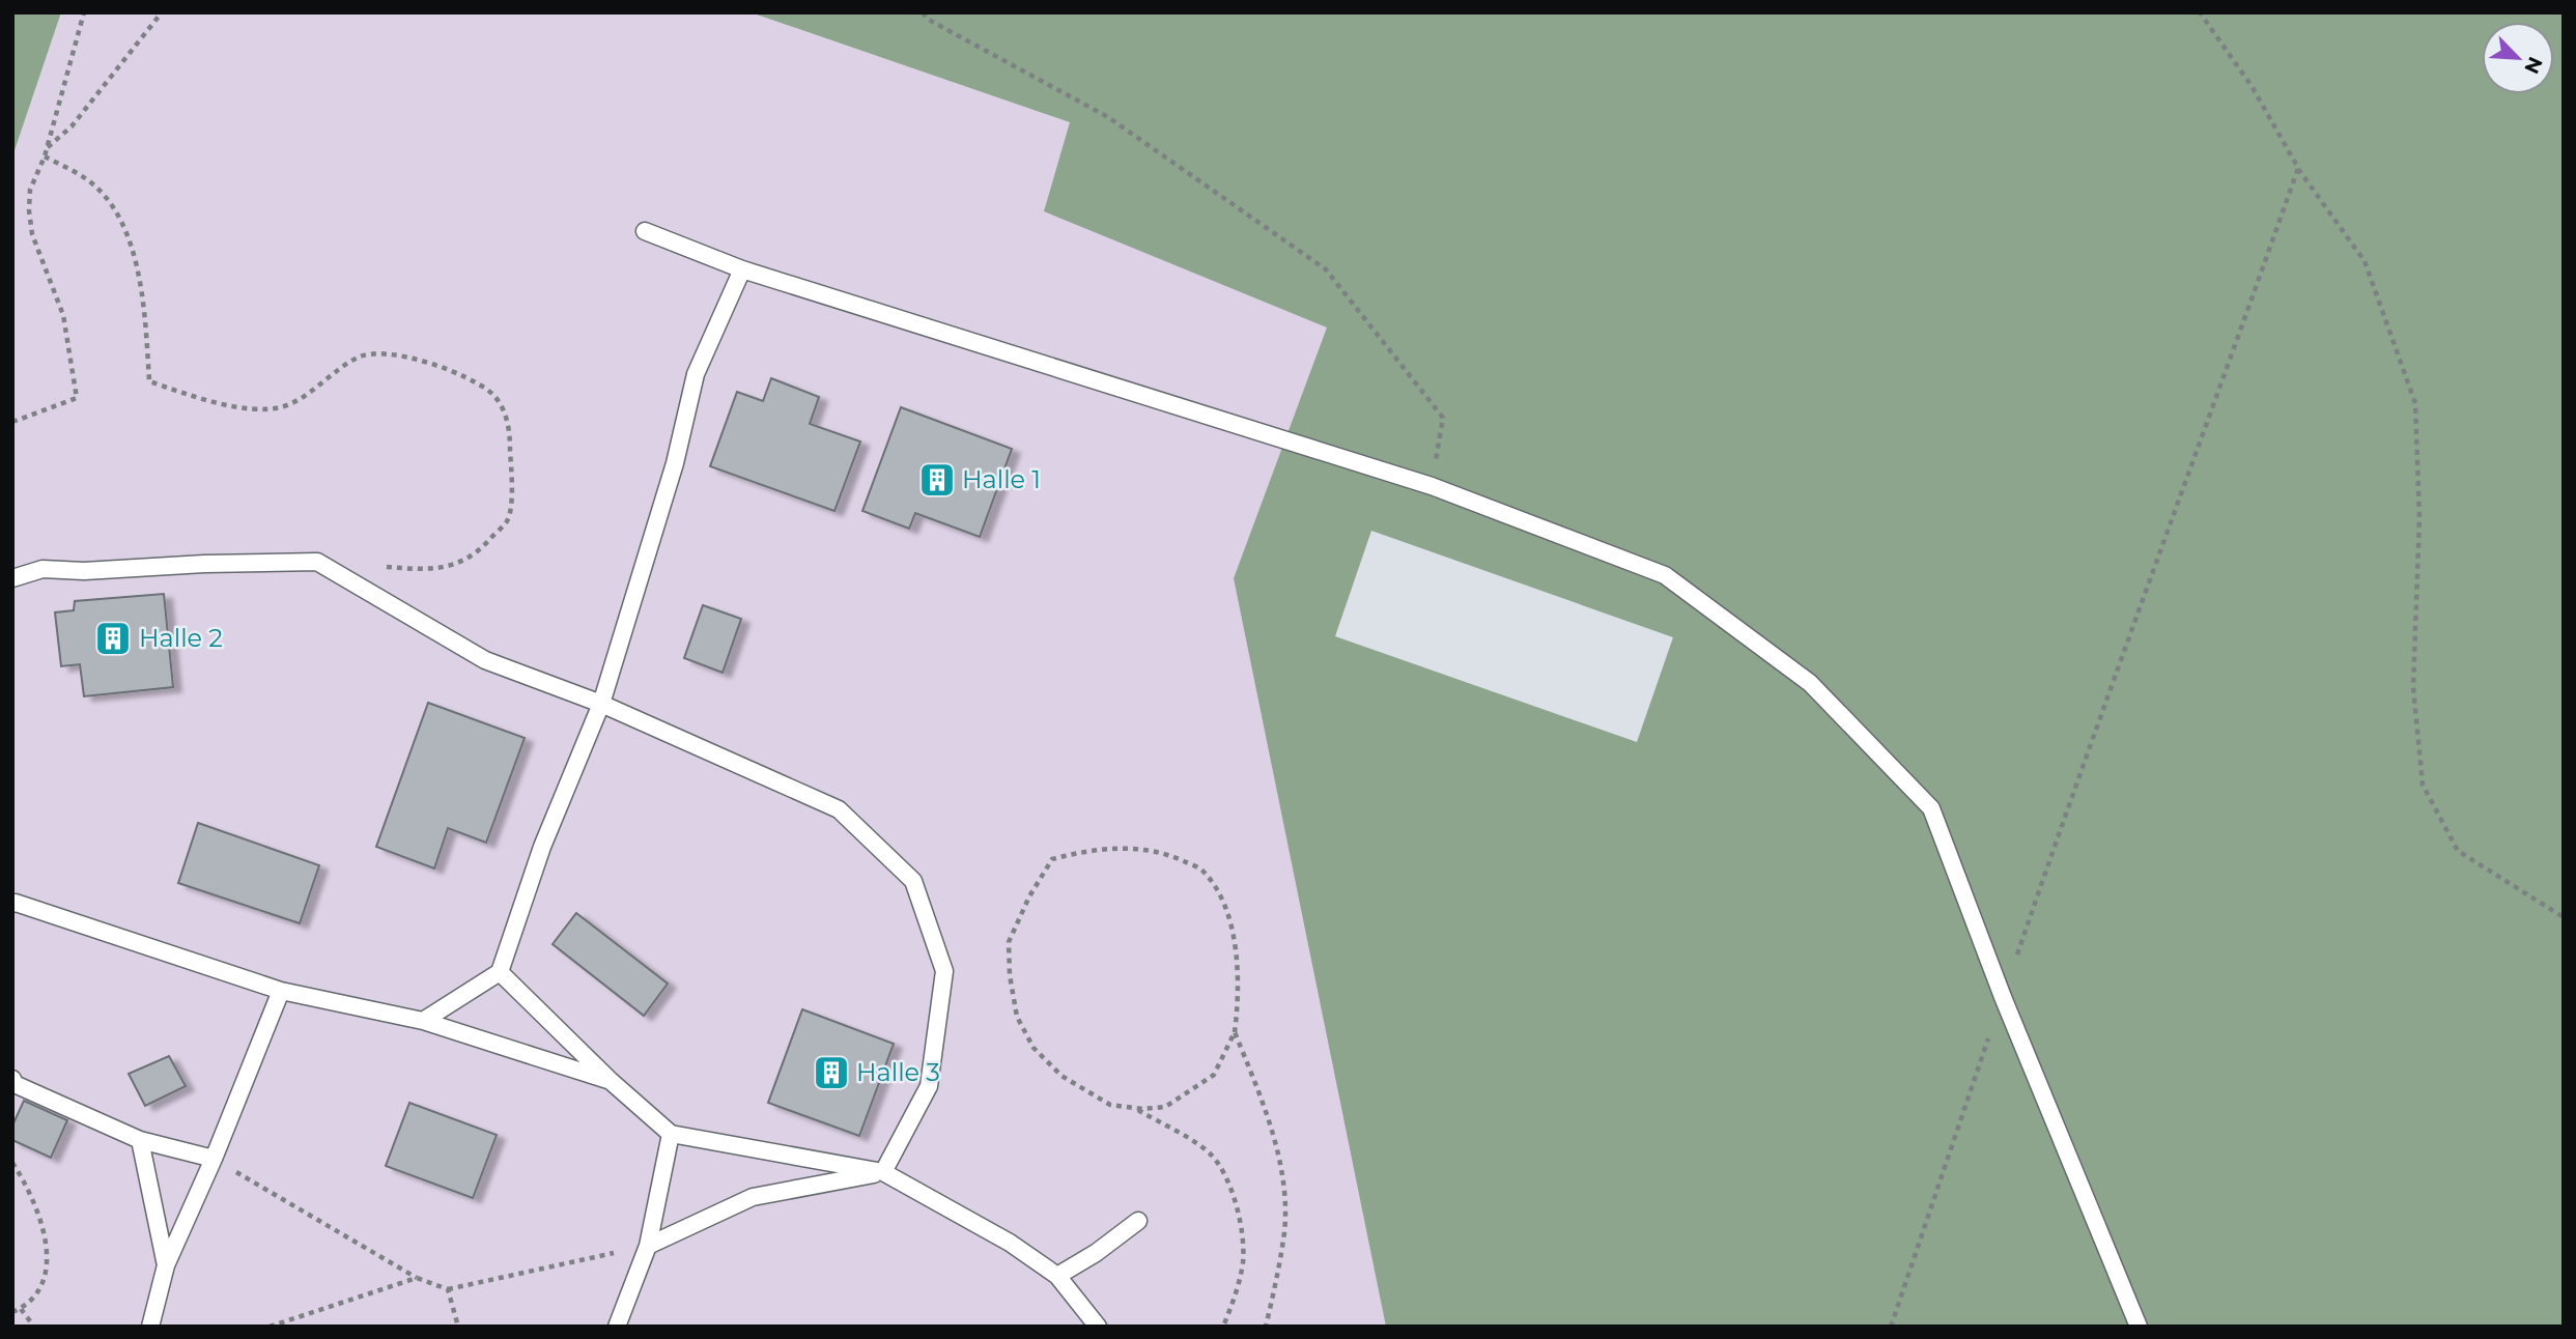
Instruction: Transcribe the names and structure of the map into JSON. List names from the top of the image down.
{
  "places": {
    "building": ["Halle 1", "Halle 2", "Halle 3"]
  },
  "north": "bottom right"
}
